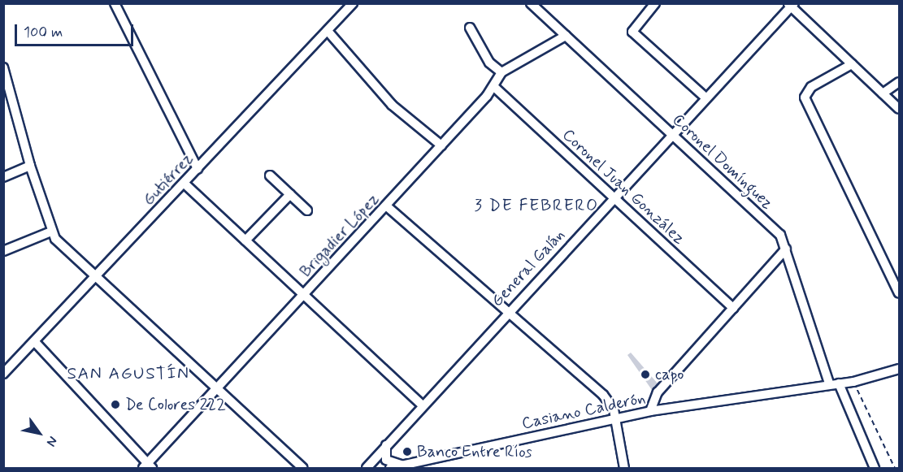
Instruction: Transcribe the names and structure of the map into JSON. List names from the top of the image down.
{
  "streets": {
    "street": [
      "Coronel Domínguez",
      "Gutiérrez",
      "Coronel Juan González",
      "Brigadier López",
      "General Galán",
      "Casiano Calderón"
    ]
  },
  "crossings": [
    ["Coronel Domínguez", "General Galán"],
    ["Coronel Domínguez", "Casiano Calderón"],
    ["Coronel Juan González", "Brigadier López"],
    ["Coronel Juan González", "General Galán"]
  ],
  "districts": ["3 DE FEBRERO", "SAN AGUSTÍN"],
  "places": ["capo", "De Colores 222", "Banco Entre Ríos"],
  "scale_bar": "100 m",
  "north": "bottom right"
}
